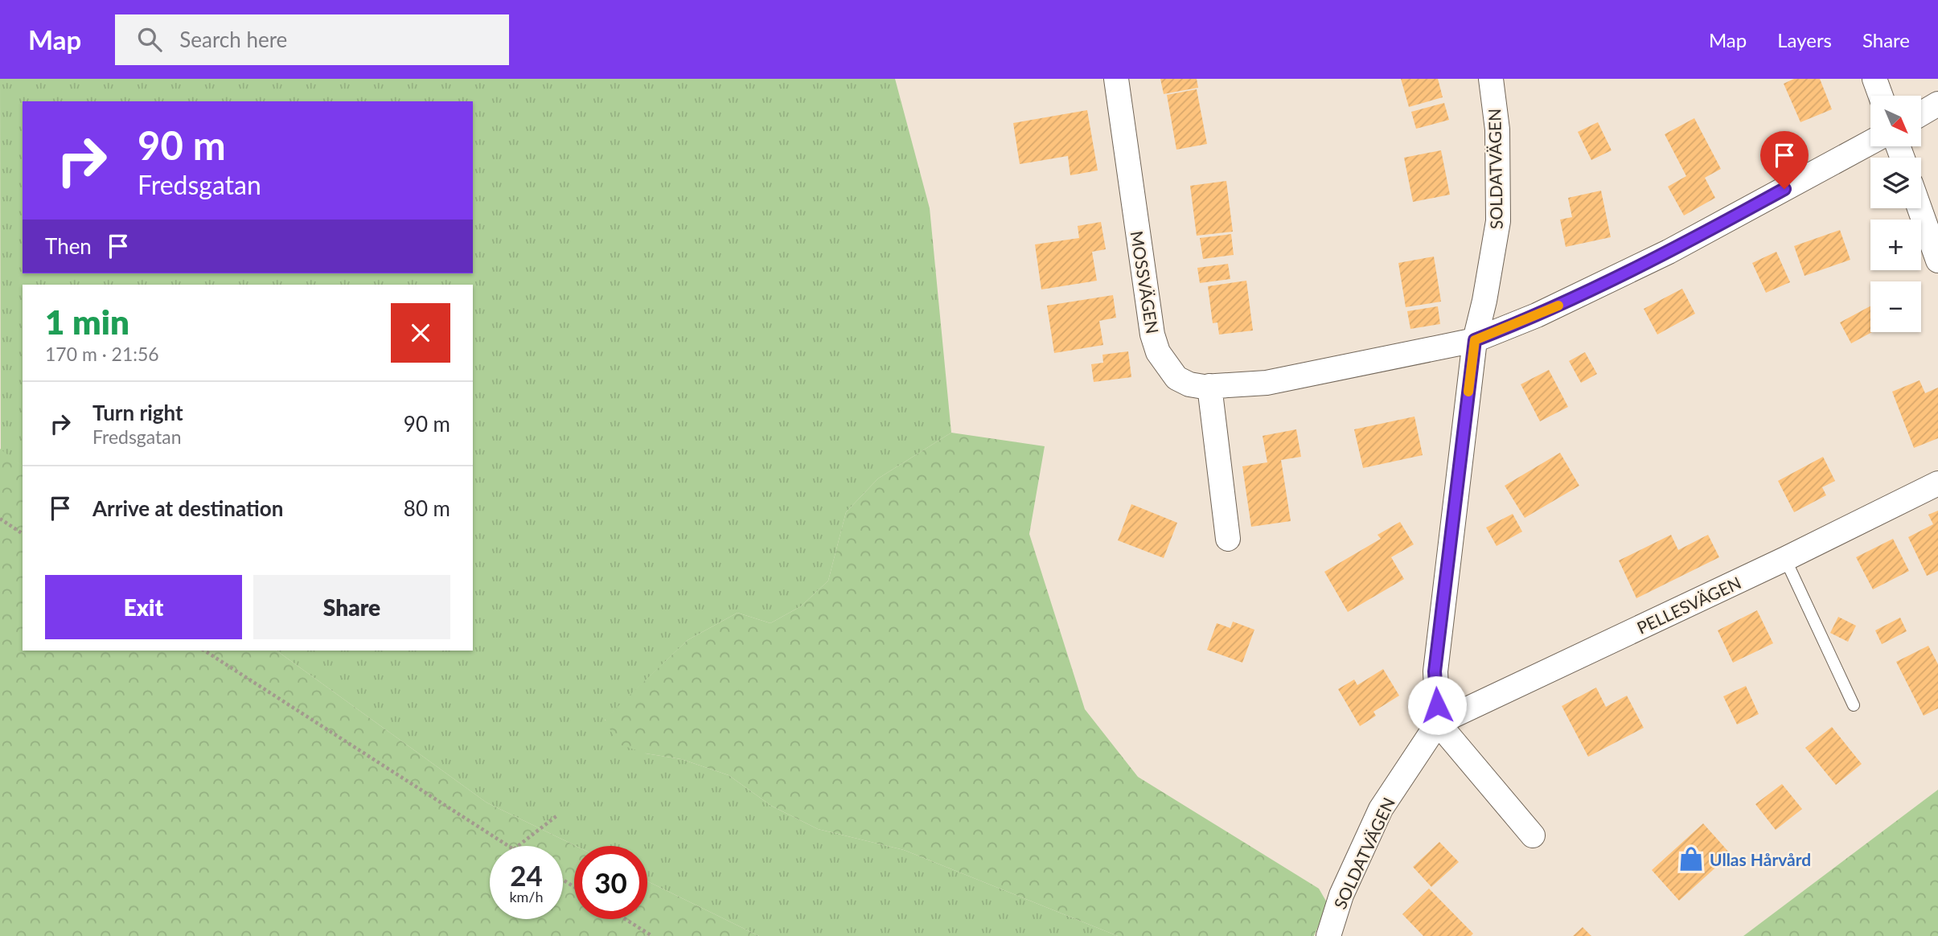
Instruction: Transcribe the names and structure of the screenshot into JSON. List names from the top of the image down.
{
  "streets": {
    "street": ["SOLDATVÄGEN", "MOSSVÄGEN", "PELLESVÄGEN"]
  },
  "crossings": [
    ["SOLDATVÄGEN", "MOSSVÄGEN"],
    ["SOLDATVÄGEN", "PELLESVÄGEN"]
  ],
  "places": {
    "shop": ["Ullas Hårvård"]
  },
  "north": "bottom right",
  "page": {
    "header": "Map",
    "search": "Search here",
    "nav": ["Map", "Layers", "Share"],
    "map_buttons": ["+", "−"],
    "turn": ["90 m", "Fredsgatan"],
    "then": "Then",
    "heading": ["1 min", "170 m · 21:56"],
    "list": [
      {
        "name": "Turn right",
        "note": "Fredsgatan",
        "value": "90 m"
      },
      {
        "name": "Arrive at destination",
        "value": "80 m"
      }
    ],
    "buttons": ["Exit", "Share"],
    "speed": "24 km/h",
    "limit": "30"
  }
}
